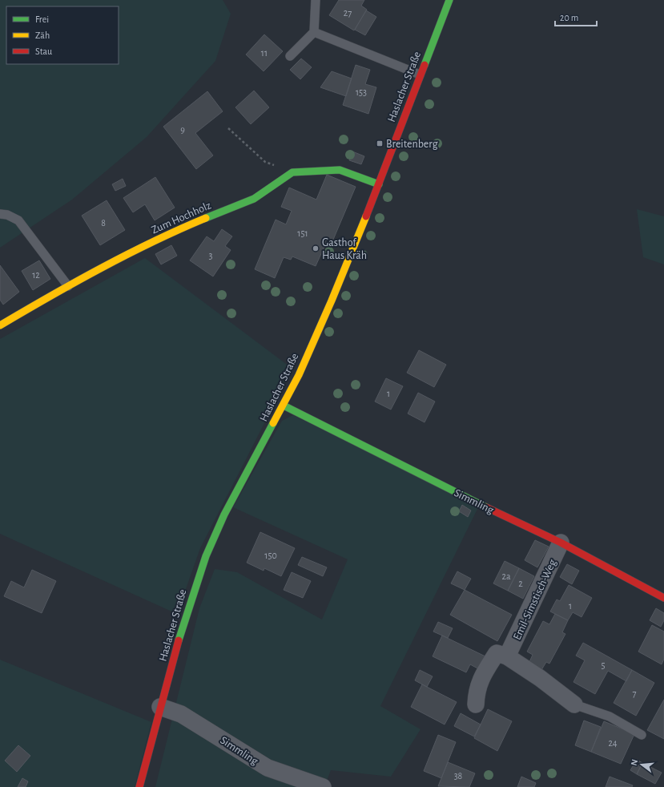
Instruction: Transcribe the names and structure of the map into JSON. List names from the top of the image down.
{
  "streets": {
    "street": [
      "Haslacher Straße",
      "Zum Hochholz",
      "Simmling",
      "Emil-Simstisch-Weg"
    ]
  },
  "crossings": [
    ["Haslacher Straße", "Zum Hochholz"],
    ["Haslacher Straße", "Simmling"],
    ["Simmling", "Emil-Simstisch-Weg"]
  ],
  "places": {
    "transit": ["Breitenberg"],
    "other": ["Gasthof Haus Kräh"]
  },
  "house_numbers": [
    "27",
    "11",
    "153",
    "9",
    "8",
    "151",
    "3",
    "12",
    "1",
    "150",
    "2a",
    "2",
    "1",
    "5",
    "7",
    "24",
    "38"
  ],
  "legend": ["Frei", "Zäh", "Stau"],
  "scale_bar": "20 m",
  "north": "left"
}
